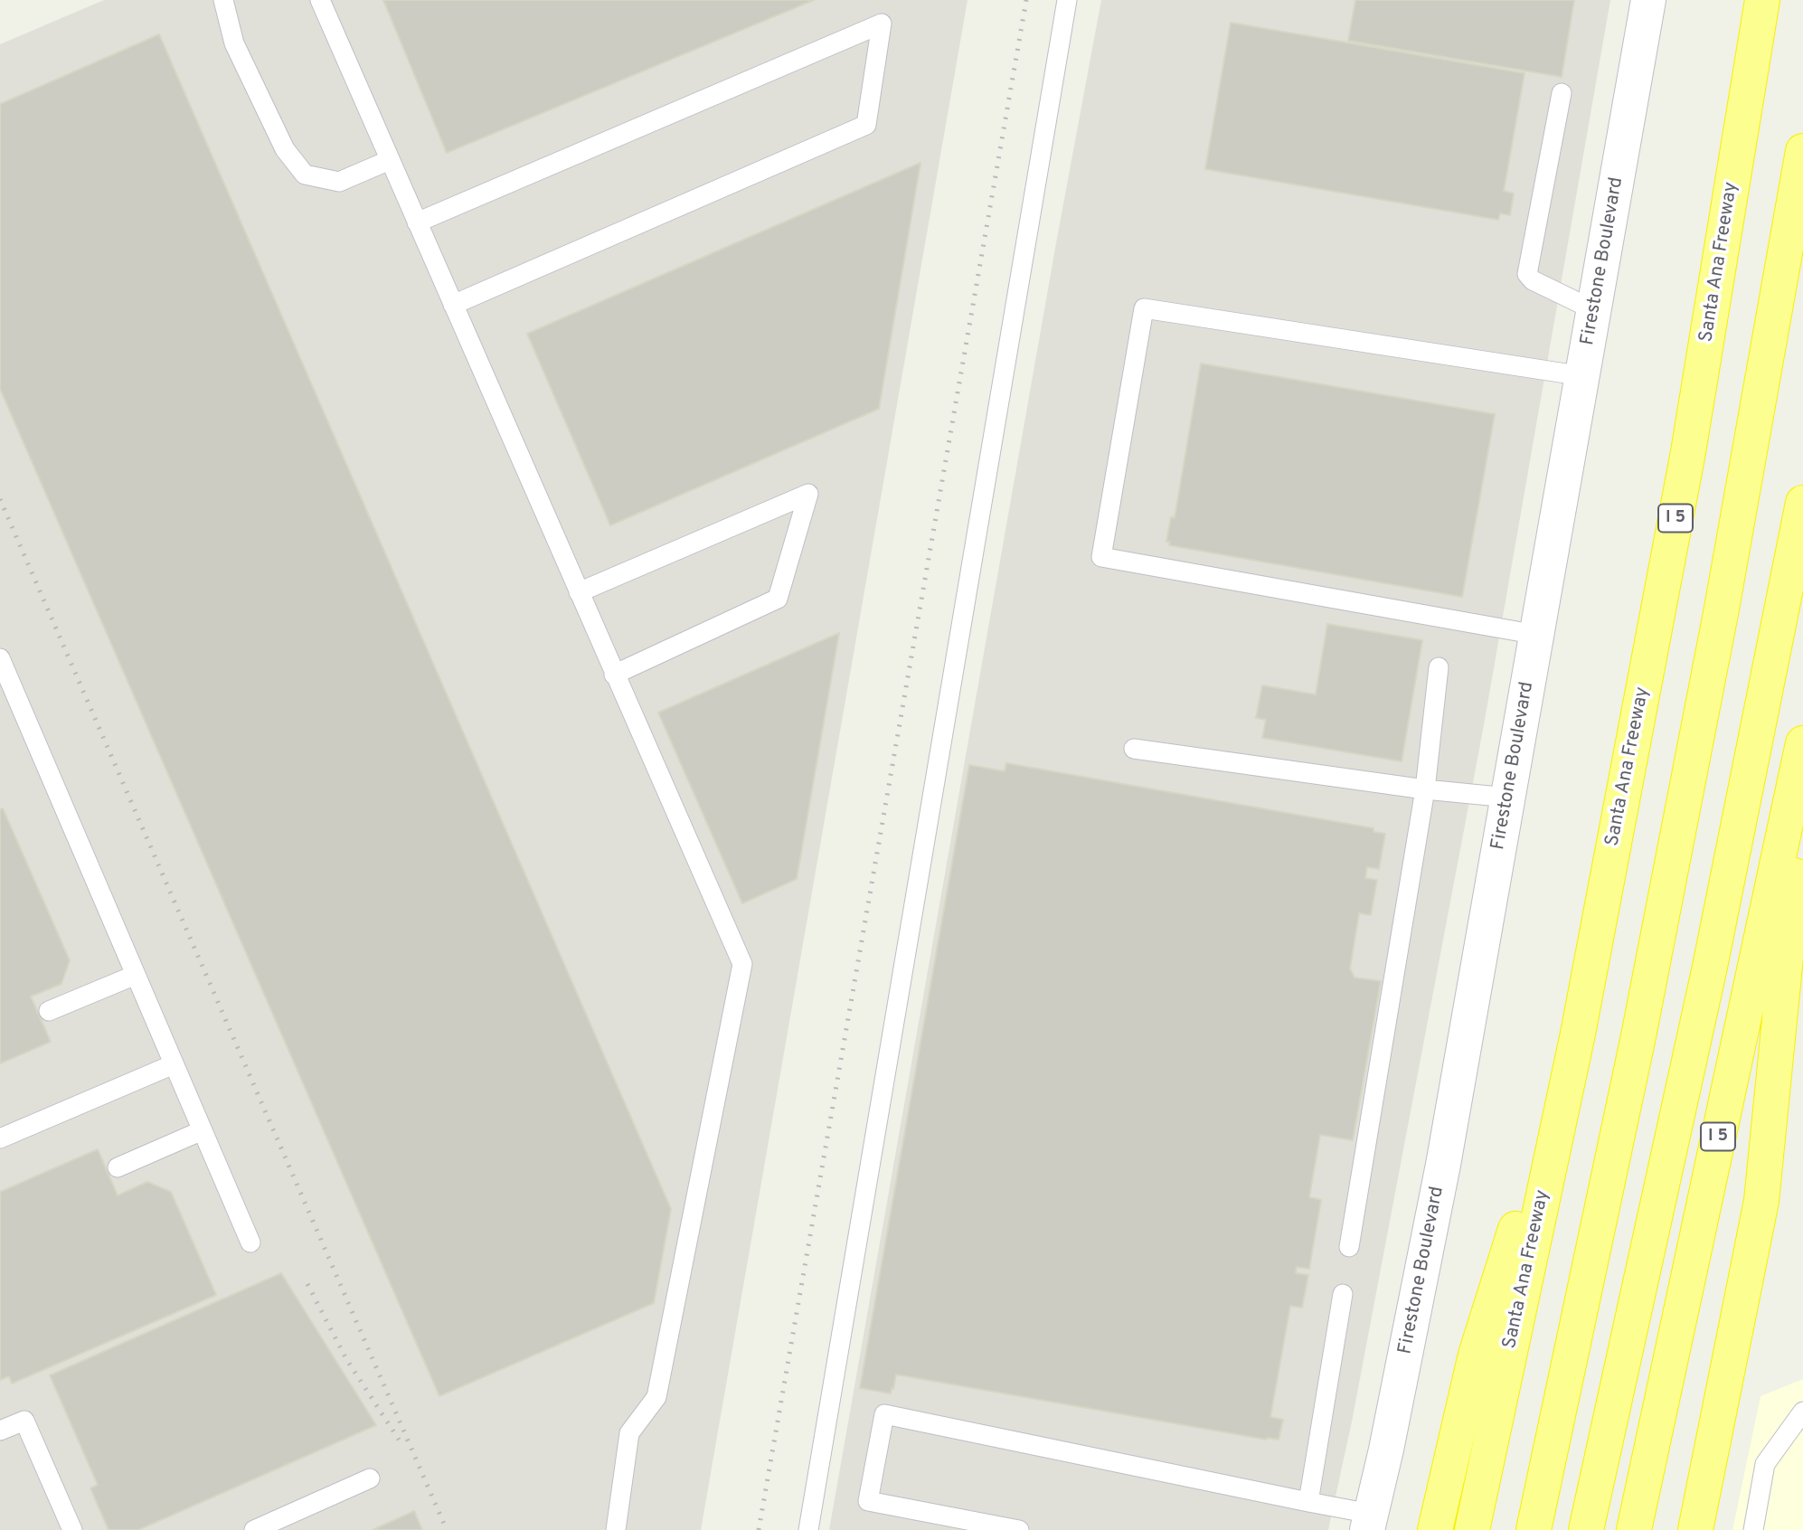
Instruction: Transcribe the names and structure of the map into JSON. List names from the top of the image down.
{
  "streets": {
    "highway": ["Santa Ana Freeway", "I 5"],
    "street": ["Firestone Boulevard"]
  }
}
